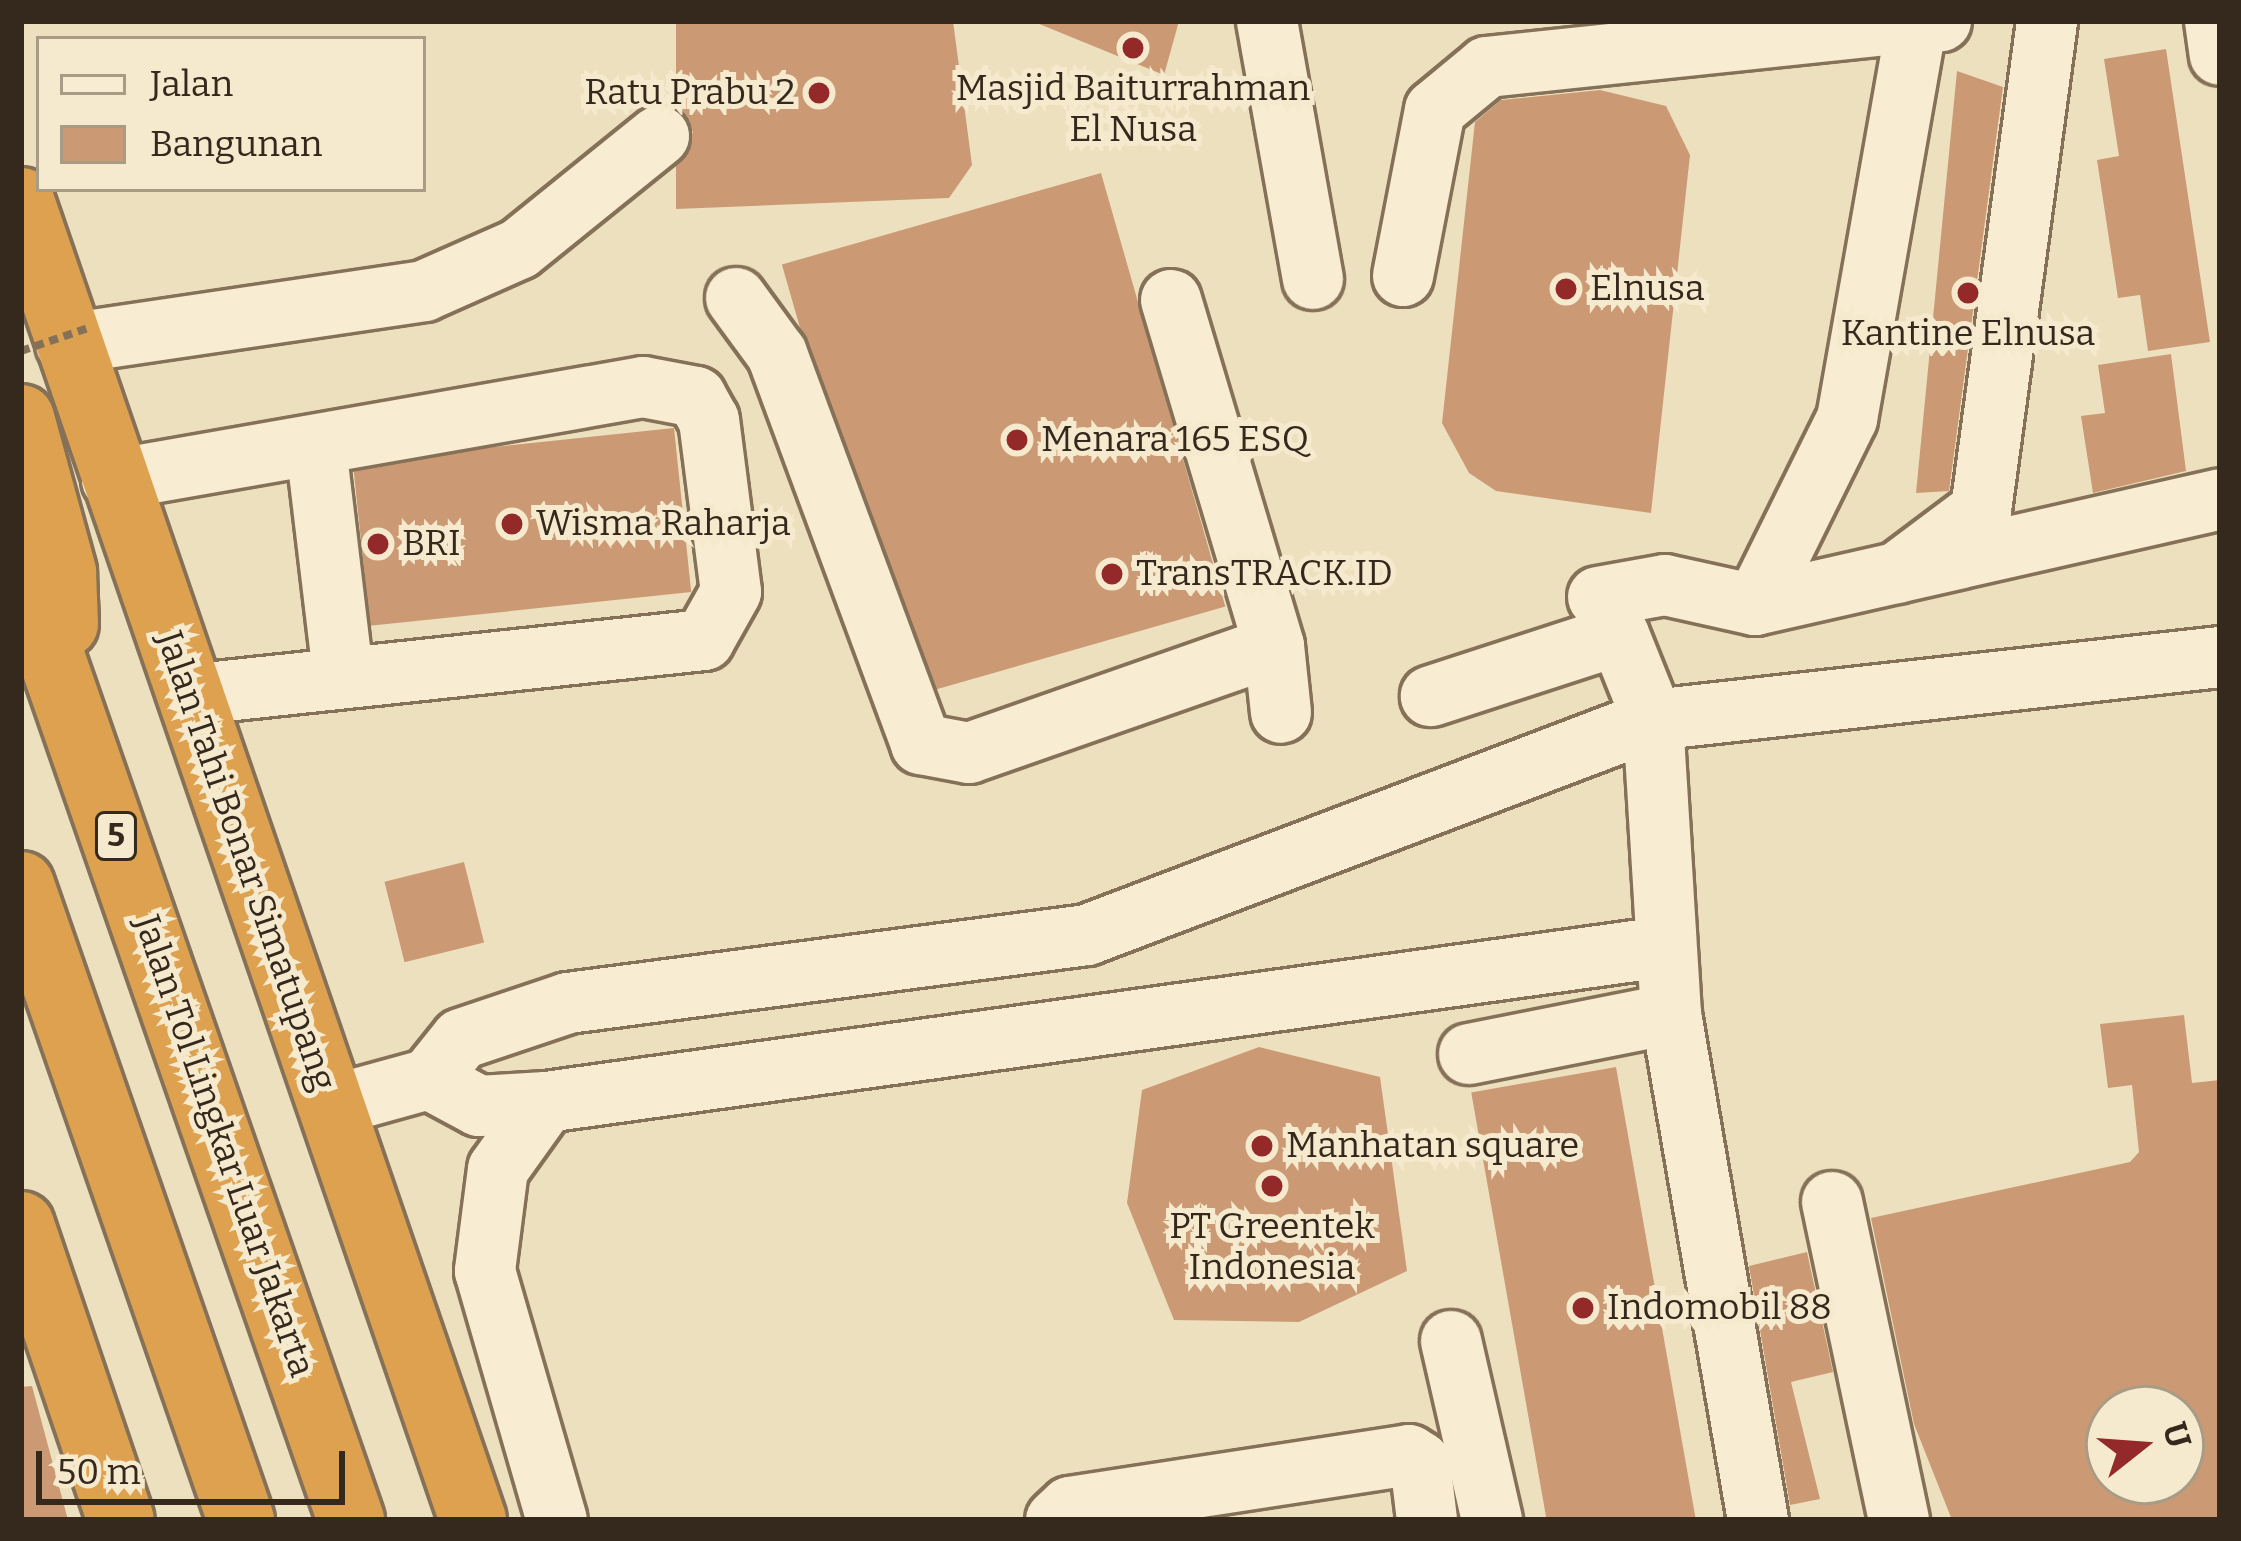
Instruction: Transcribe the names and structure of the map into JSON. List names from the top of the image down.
{
  "streets": {
    "highway": ["5", "Jalan Tahi Bonar Simatupang", "Jalan Tol Lingkar Luar Jakarta"]
  },
  "places": [
    "Masjid Baiturrahman El Nusa",
    "Ratu Prabu 2",
    "Elnusa",
    "Kantine Elnusa",
    "Menara 165 ESQ",
    "Wisma Raharja",
    "BRI",
    "TransTRACK.ID",
    "Manhatan square",
    "PT Greentek Indonesia",
    "Indomobil 88"
  ],
  "legend": ["Jalan", "Bangunan"],
  "scale_bar": "50 m",
  "north": "right"
}
